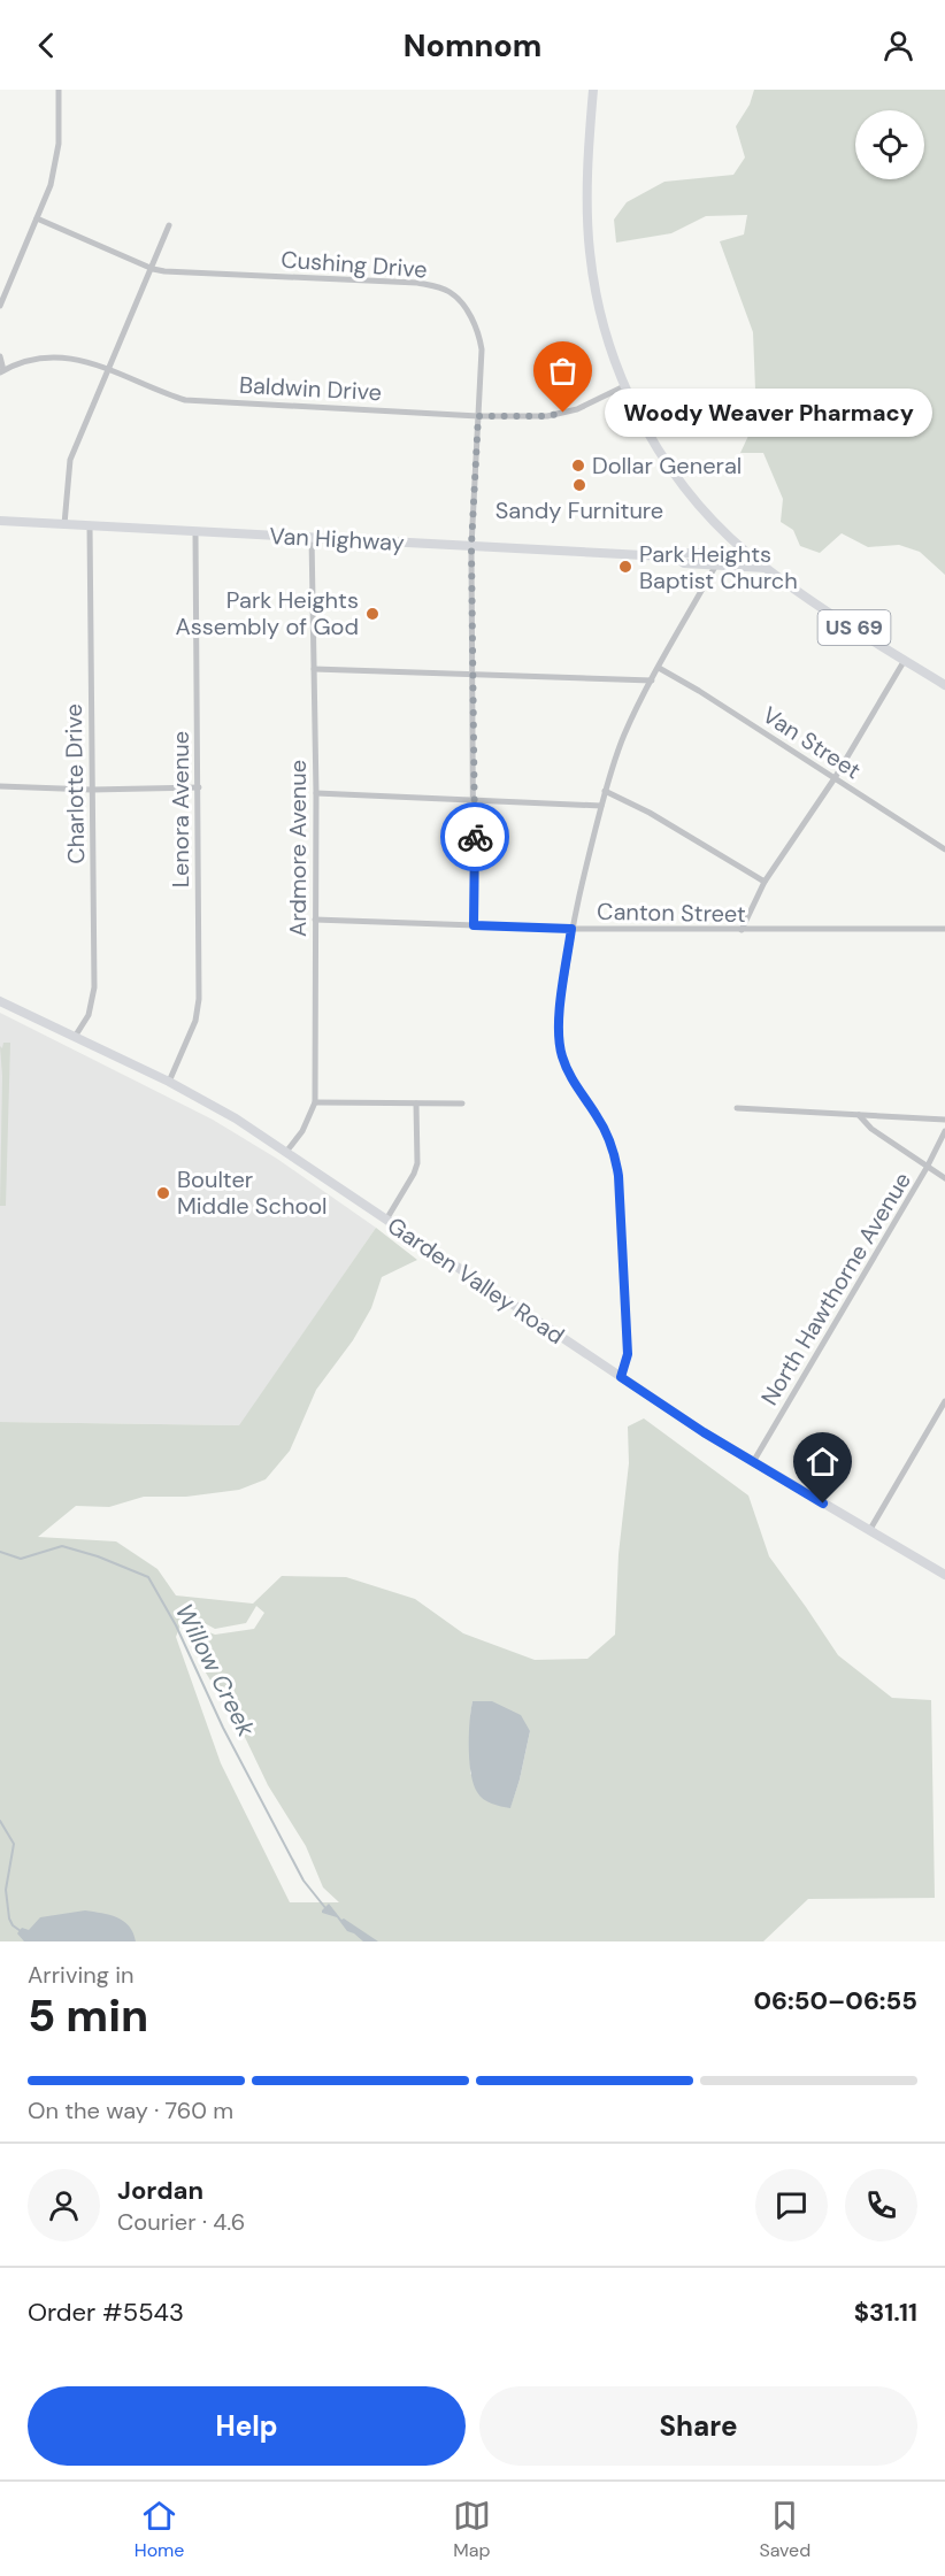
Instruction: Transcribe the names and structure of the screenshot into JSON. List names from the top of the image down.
{
  "streets": {
    "main road": ["US 69"],
    "street": [
      "Cushing Drive",
      "Baldwin Drive",
      "Van Highway",
      "Van Street",
      "Charlotte Drive",
      "Lenora Avenue",
      "Ardmore Avenue",
      "Canton Street",
      "Garden Valley Road",
      "North Hawthorne Avenue"
    ]
  },
  "crossings": [
    ["Cushing Drive", "Baldwin Drive"],
    ["Cushing Drive", "Van Highway"],
    ["Cushing Drive", "Canton Street"],
    ["Baldwin Drive", "US 69"],
    ["Van Highway", "US 69"],
    ["Van Highway", "Charlotte Drive"],
    ["Van Highway", "Lenora Avenue"],
    ["Van Highway", "Ardmore Avenue"],
    ["Charlotte Drive", "Garden Valley Road"],
    ["Lenora Avenue", "Garden Valley Road"],
    ["Ardmore Avenue", "Canton Street"],
    ["Ardmore Avenue", "Garden Valley Road"],
    ["Garden Valley Road", "North Hawthorne Avenue"]
  ],
  "water": ["Willow Creek"],
  "places": [
    "Woody Weaver Pharmacy",
    "Dollar General",
    "Sandy Furniture",
    "Park Heights Baptist Church",
    "Park Heights Assembly of God",
    "Boulter Middle School"
  ],
  "page": {
    "header": "Nomnom",
    "bubble": "Woody Weaver Pharmacy",
    "heading": ["5 min", "Arriving in", "06:50–06:55"],
    "panel": [
      "Jordan",
      "Courier · 4.6",
      "Order #5543",
      "$31.11"
    ],
    "bar": "On the way · 760 m",
    "buttons": ["Help", "Share"],
    "tabs": ["Home", "Map", "Saved"]
  }
}
